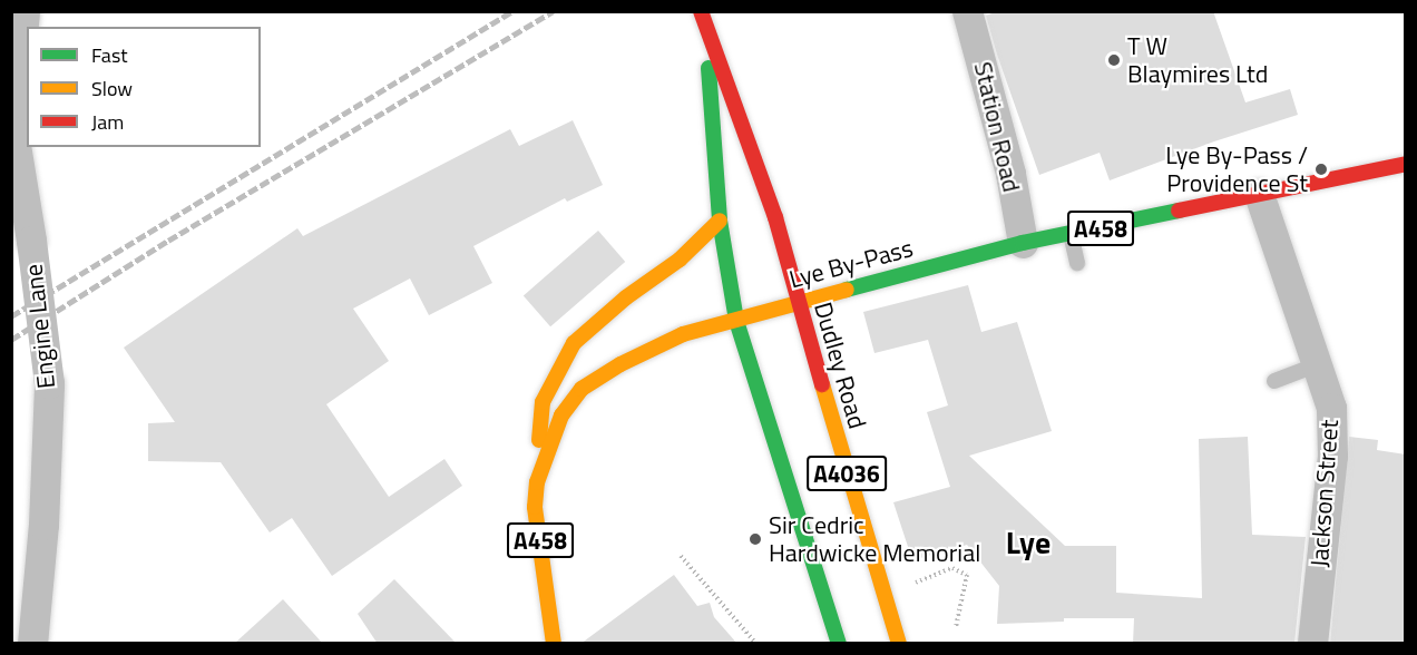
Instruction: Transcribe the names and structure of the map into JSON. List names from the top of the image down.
{
  "streets": {
    "highway": [
      "A458",
      "Lye By-Pass",
      "Dudley Road",
      "A4036"
    ],
    "street": ["Station Road", "Engine Lane", "Jackson Street"]
  },
  "crossings": [
    ["Station Road", "Lye By-Pass"],
    ["Lye By-Pass", "Dudley Road"],
    ["Lye By-Pass", "Jackson Street"]
  ],
  "districts": ["Lye"],
  "places": ["T W Blaymires Ltd", "Lye By-Pass / Providence St", "Sir Cedric Hardwicke Memorial"],
  "legend": ["Fast", "Slow", "Jam"]
}
